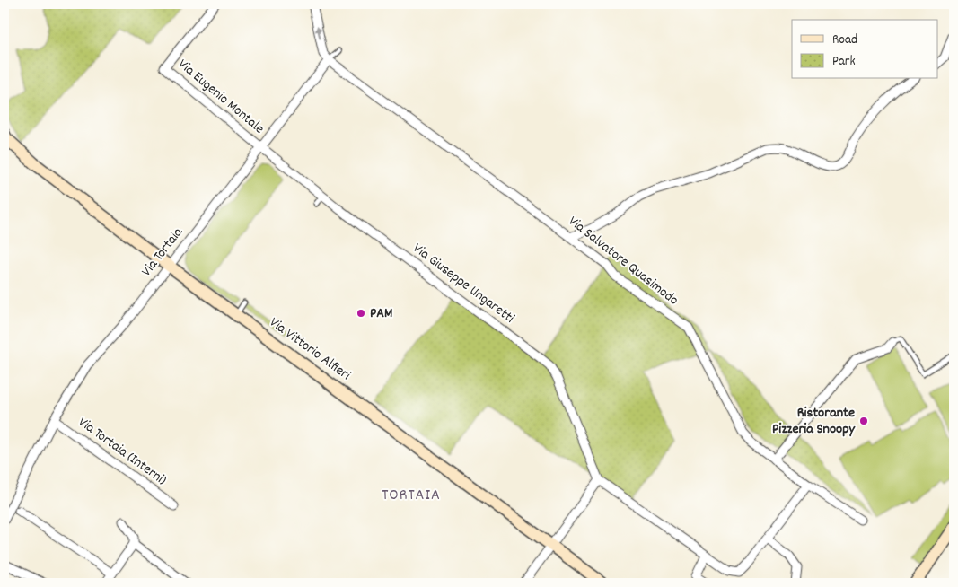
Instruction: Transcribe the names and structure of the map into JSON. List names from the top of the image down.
{
  "streets": {
    "street": [
      "Via Eugenio Montale",
      "Via Tortaia",
      "Via Salvatore Quasimodo",
      "Via Giuseppe Ungaretti",
      "Via Vittorio Alfieri",
      "Via Tortaia (Interni)"
    ]
  },
  "crossings": [
    ["Via Eugenio Montale", "Via Tortaia"],
    ["Via Eugenio Montale", "Via Giuseppe Ungaretti"],
    ["Via Tortaia", "Via Salvatore Quasimodo"],
    ["Via Tortaia", "Via Giuseppe Ungaretti"],
    ["Via Tortaia", "Via Vittorio Alfieri"],
    ["Via Tortaia", "Via Tortaia (Interni)"]
  ],
  "districts": ["TORTAIA"],
  "places": ["PAM", "Ristorante Pizzeria Snoopy"],
  "legend": ["Road", "Park"]
}
